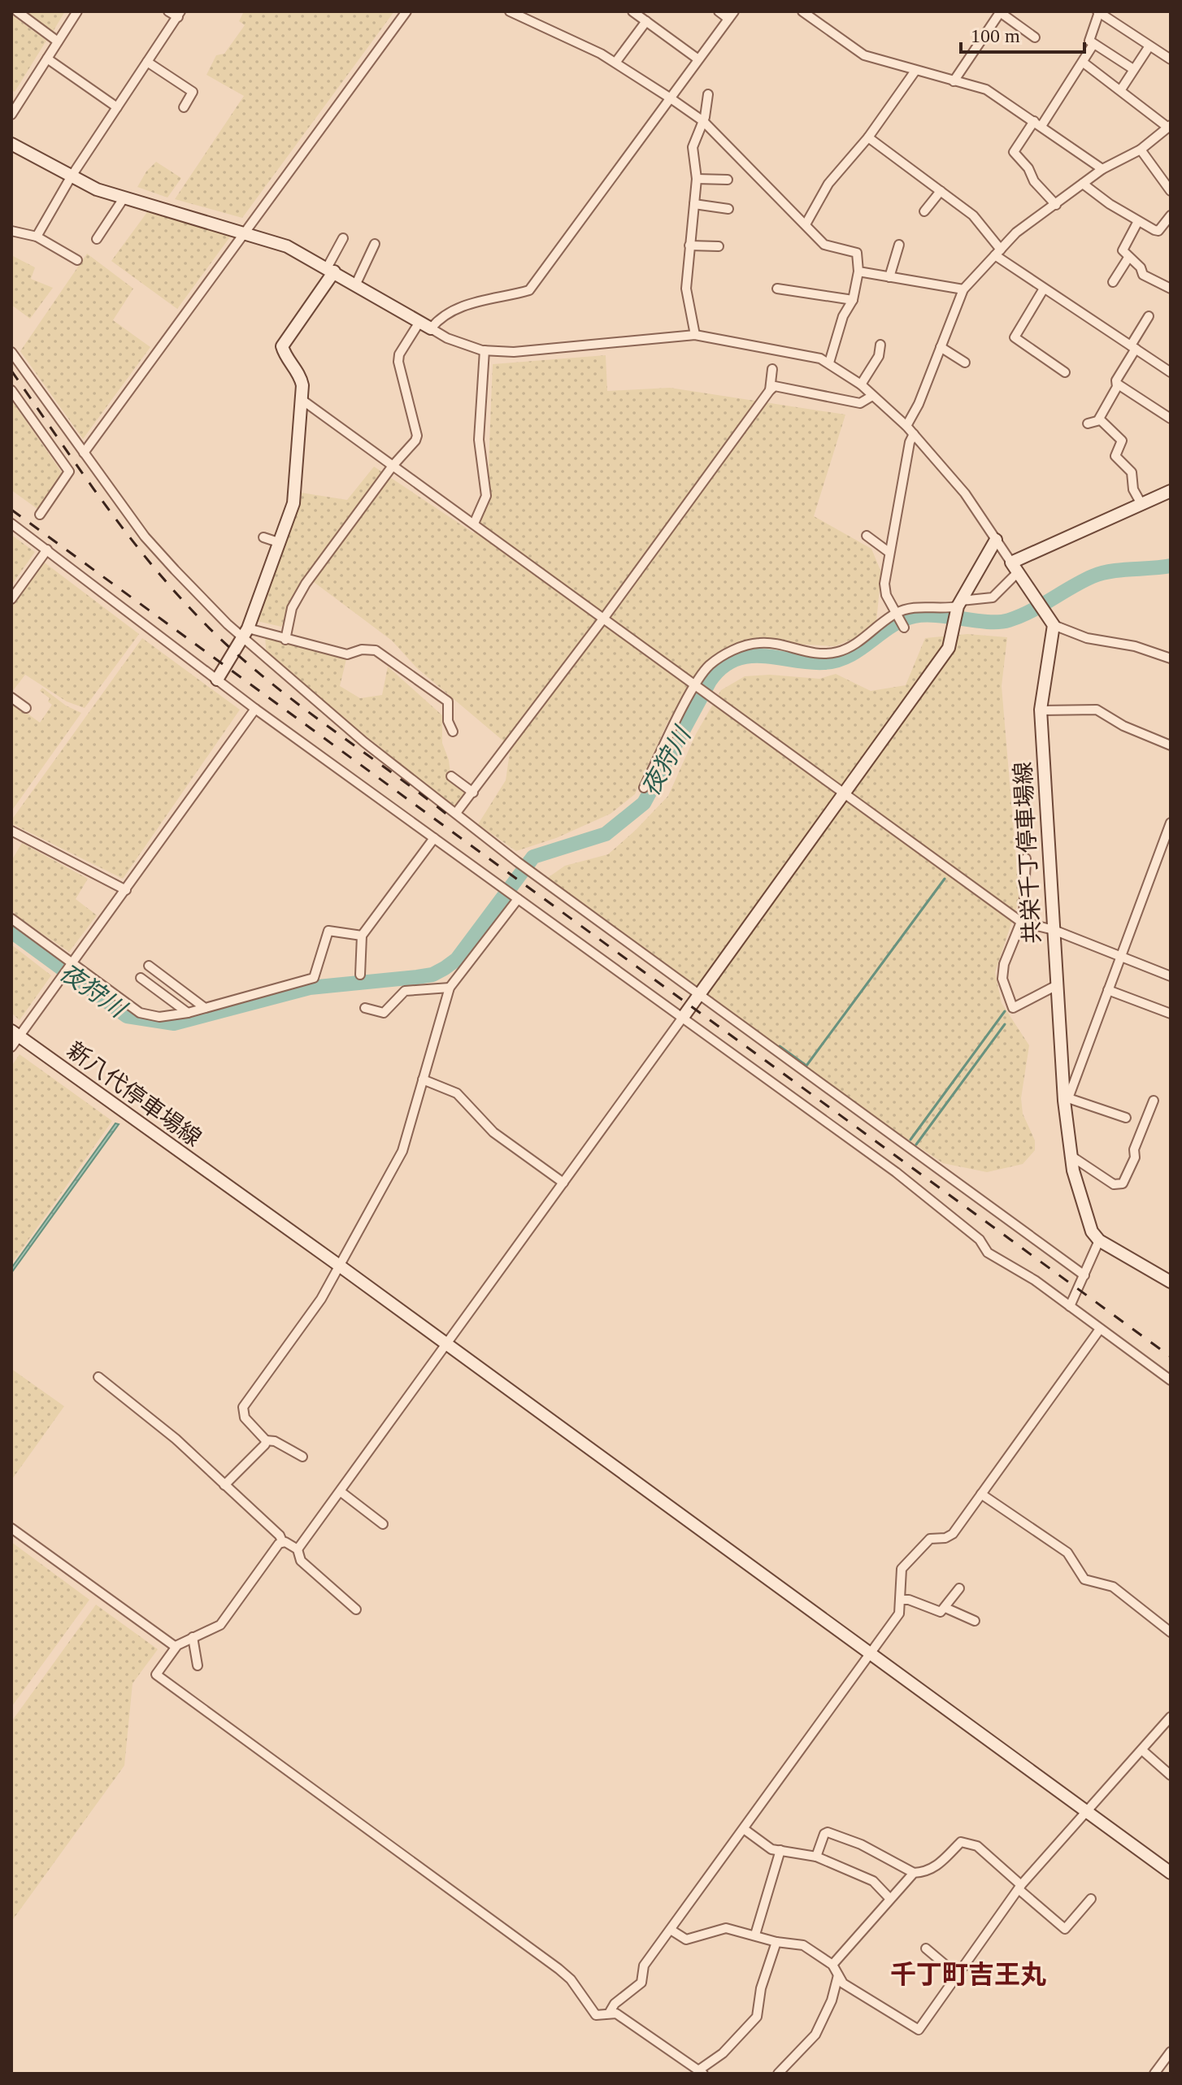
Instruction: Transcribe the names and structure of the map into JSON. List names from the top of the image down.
{
  "streets": {
    "street": ["共栄千丁停車場線", "新八代停車場線"]
  },
  "districts": ["千丁町吉王丸"],
  "water": ["夜狩川"],
  "scale_bar": "100 m"
}
